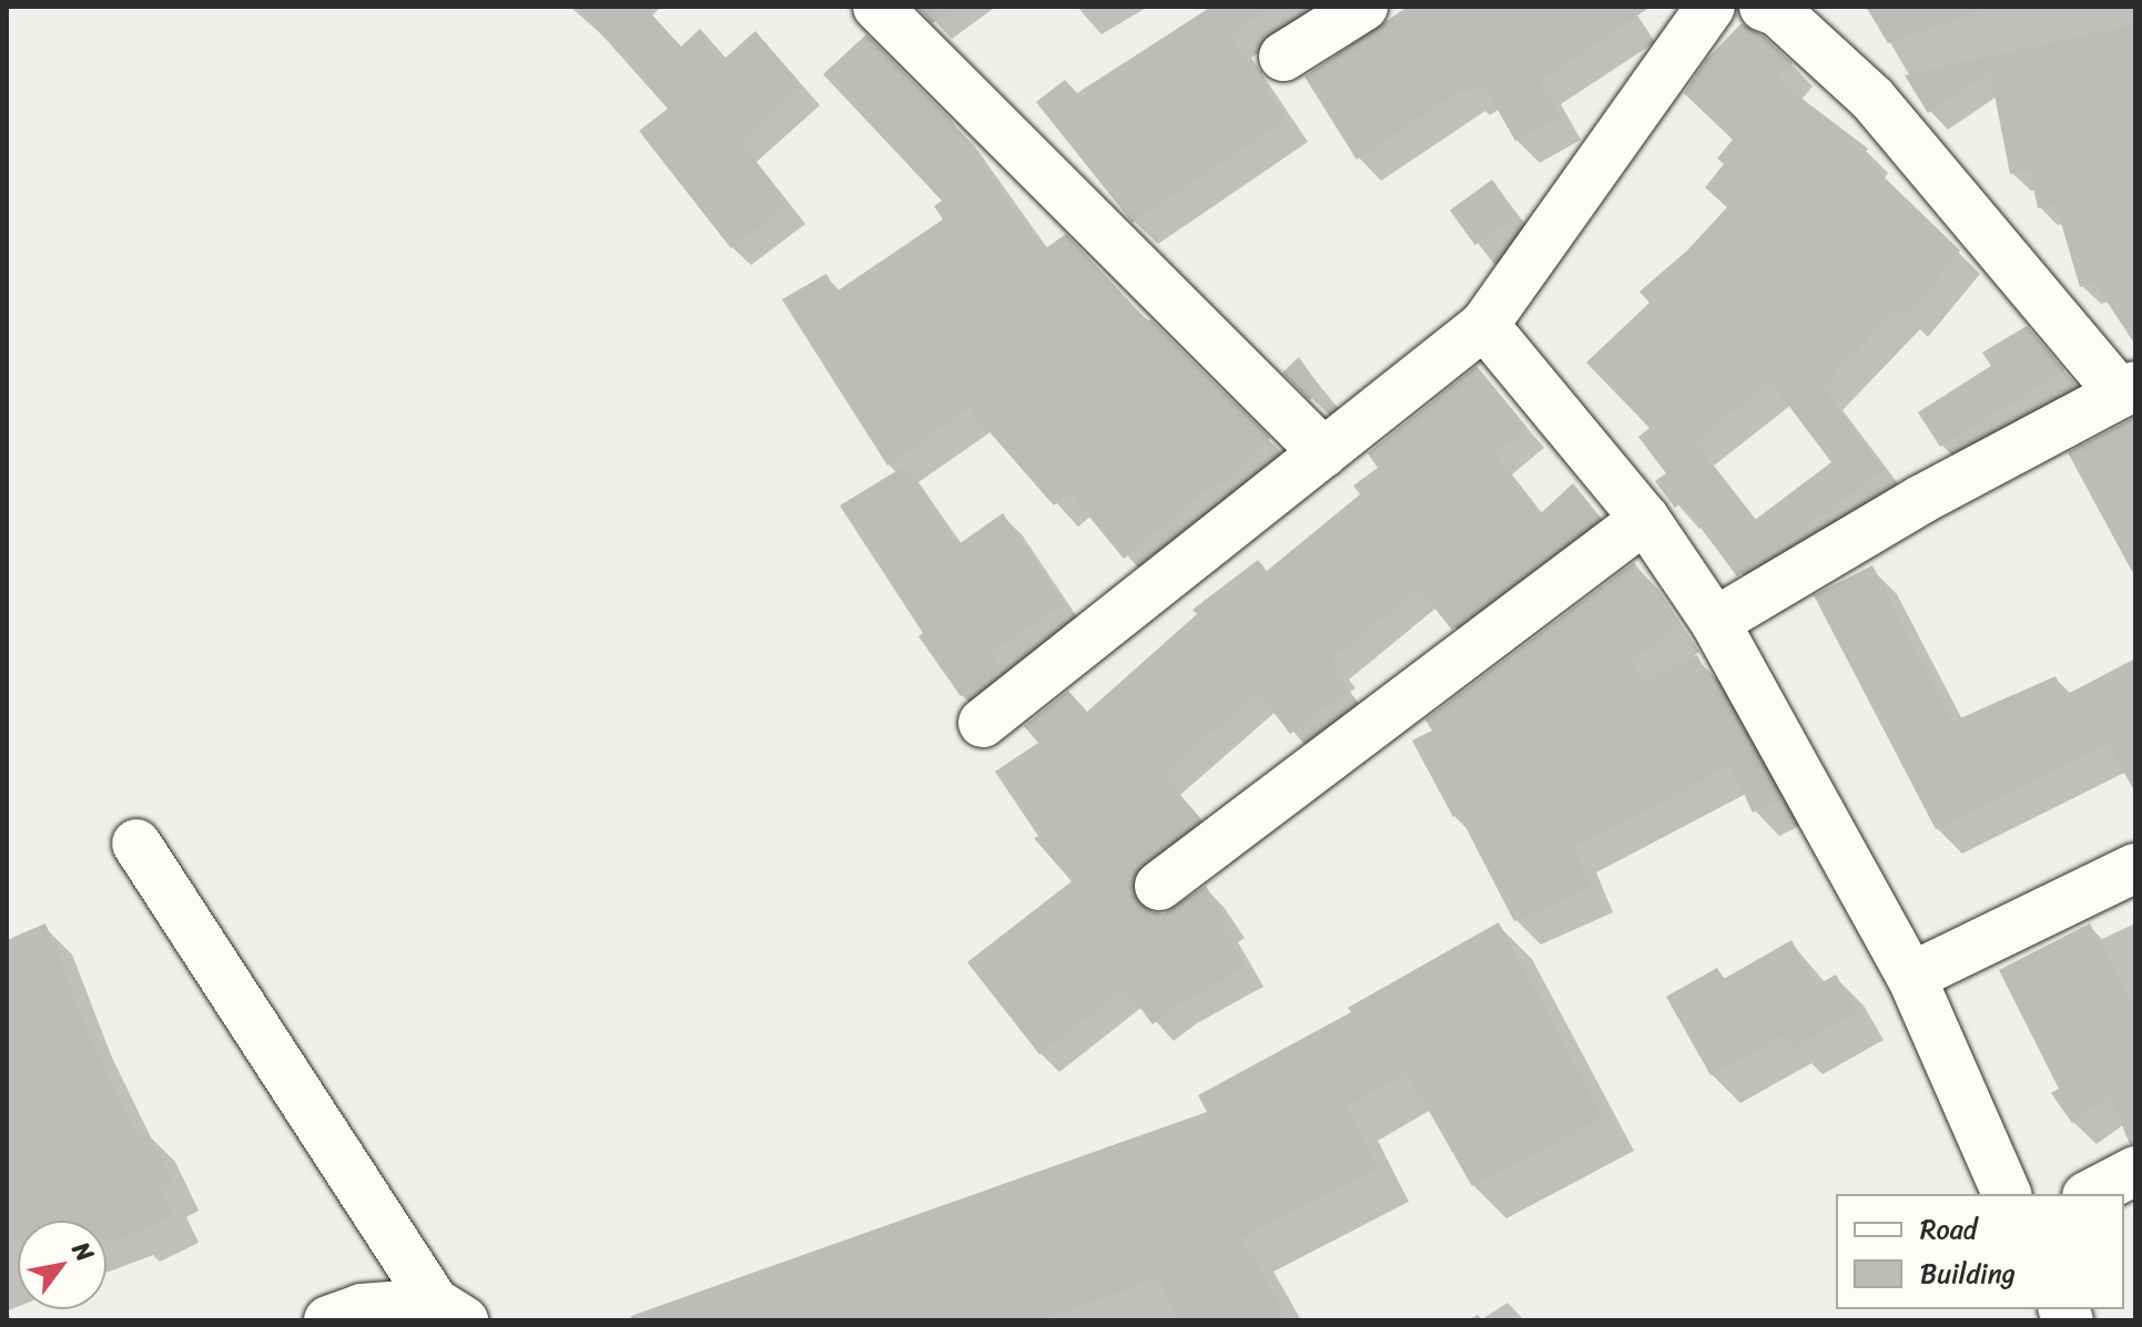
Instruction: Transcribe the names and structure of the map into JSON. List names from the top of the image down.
{
  "legend": ["Road", "Building"],
  "north": "top right"
}
